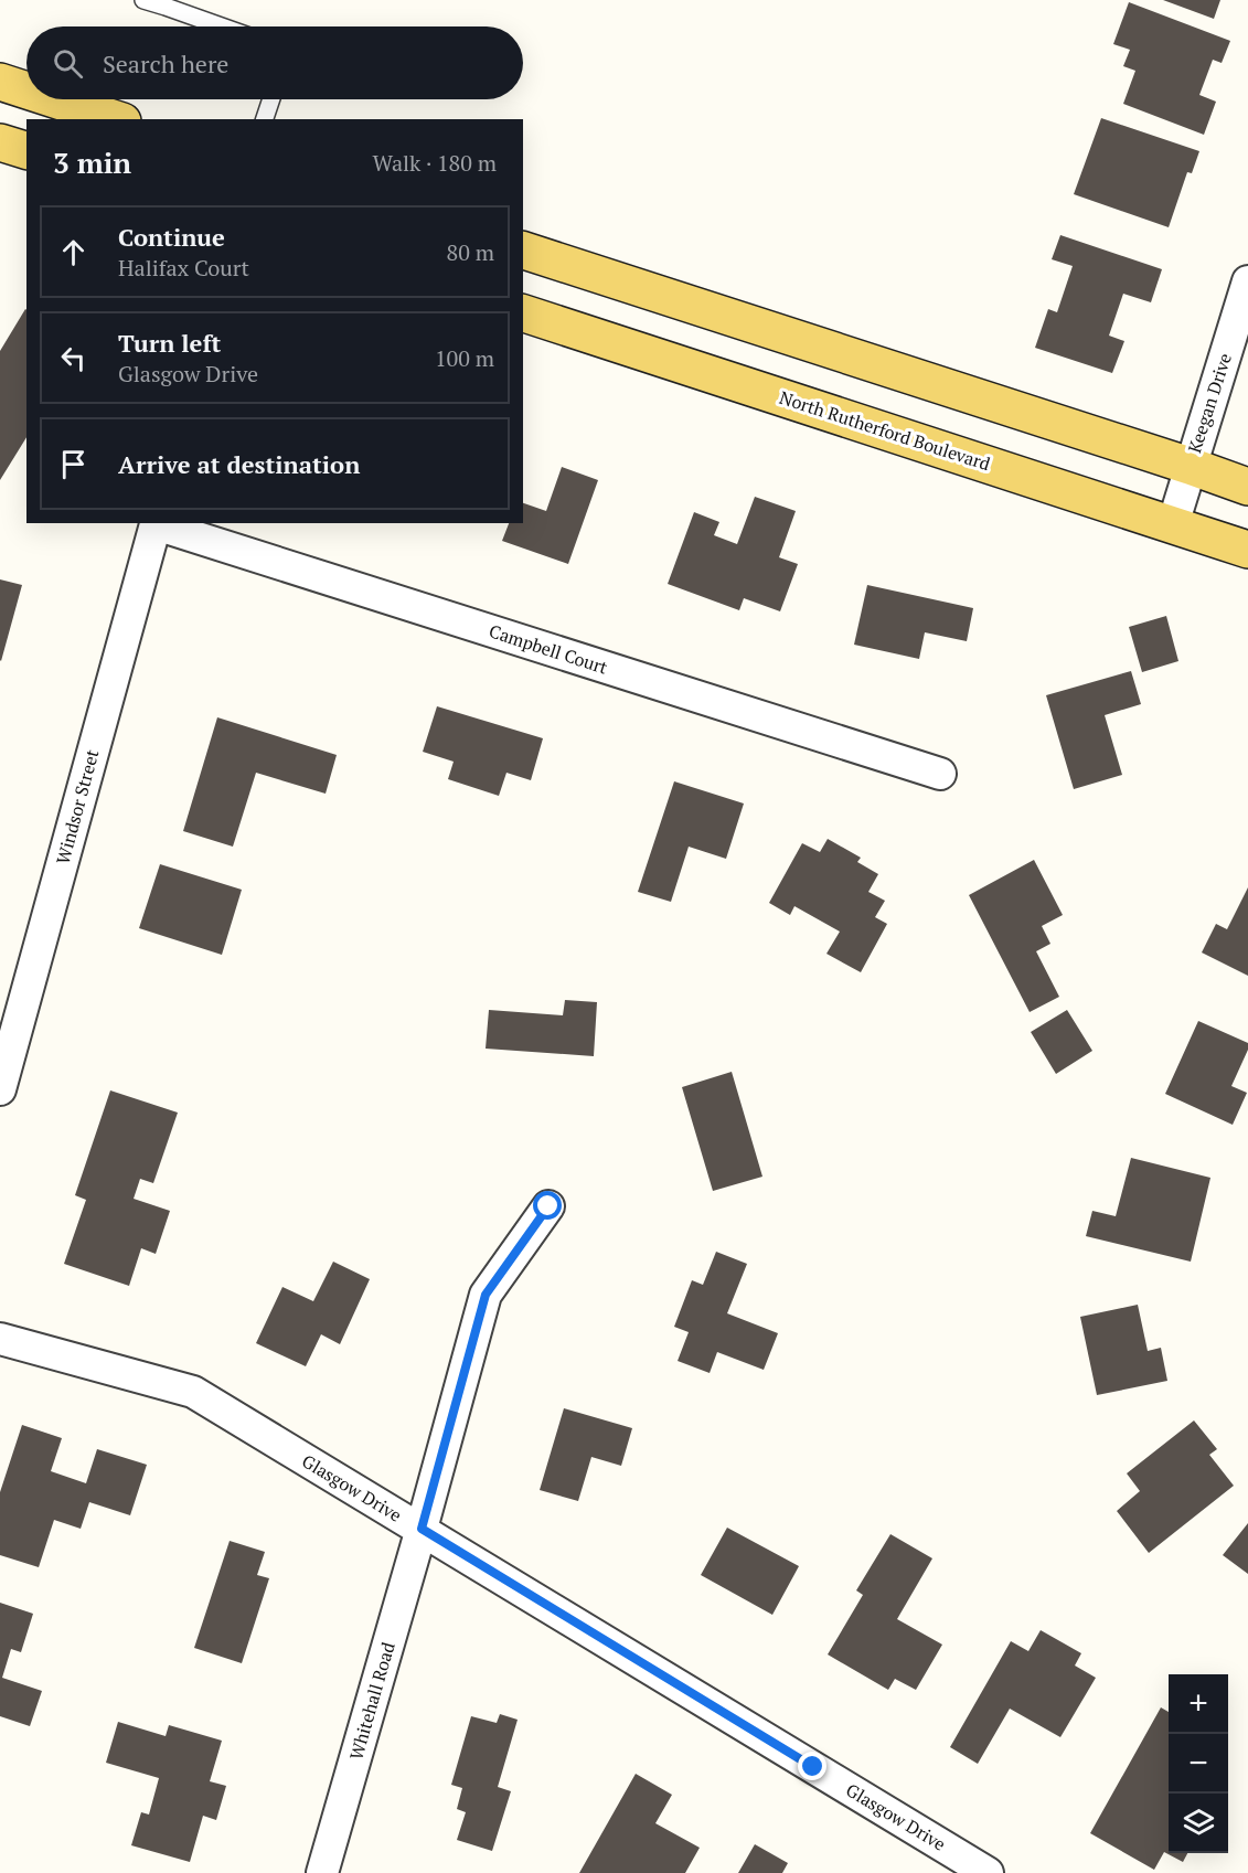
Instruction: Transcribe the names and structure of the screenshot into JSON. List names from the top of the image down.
{
  "streets": {
    "main road": ["North Rutherford Boulevard"],
    "street": [
      "Keegan Drive",
      "Campbell Court",
      "Windsor Street",
      "Glasgow Drive",
      "Whitehall Road"
    ]
  },
  "crossings": [
    ["Keegan Drive", "North Rutherford Boulevard"],
    ["Campbell Court", "Windsor Street"],
    ["Glasgow Drive", "Whitehall Road"]
  ],
  "page": {
    "search": "Search here",
    "heading": ["3 min", "Walk · 180 m"],
    "list": [
      ["Continue", "Halifax Court", "80 m"],
      ["Turn left", "Glasgow Drive", "100 m"],
      "Arrive at destination"
    ],
    "map_buttons": ["+", "−"]
  }
}
